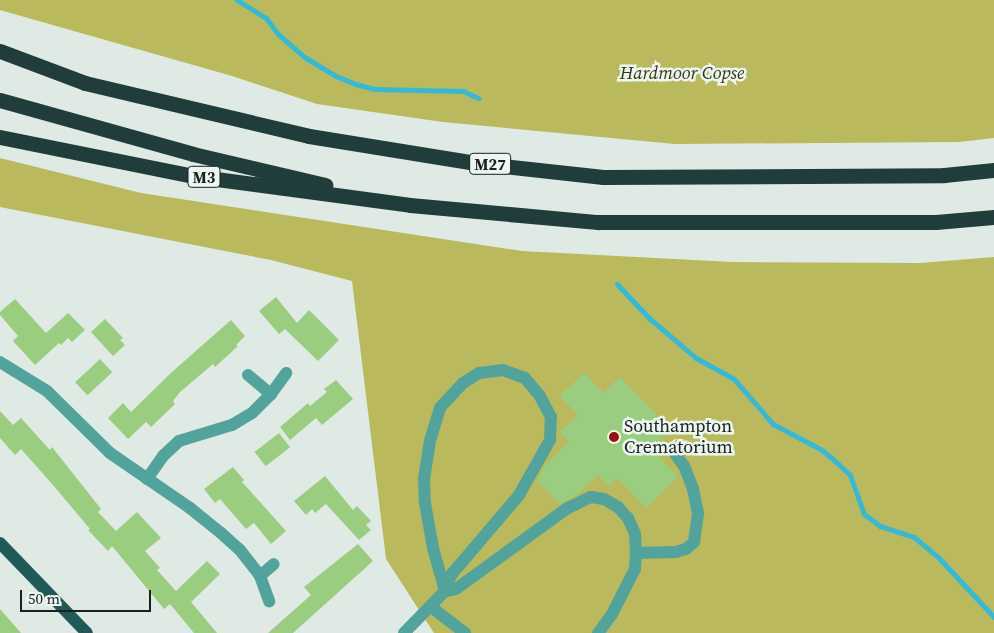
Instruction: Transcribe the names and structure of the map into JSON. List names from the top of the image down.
{
  "streets": {
    "highway": ["M27", "M3"]
  },
  "parks": ["Hardmoor Copse"],
  "places": ["Southampton Crematorium"],
  "scale_bar": "50 m"
}
